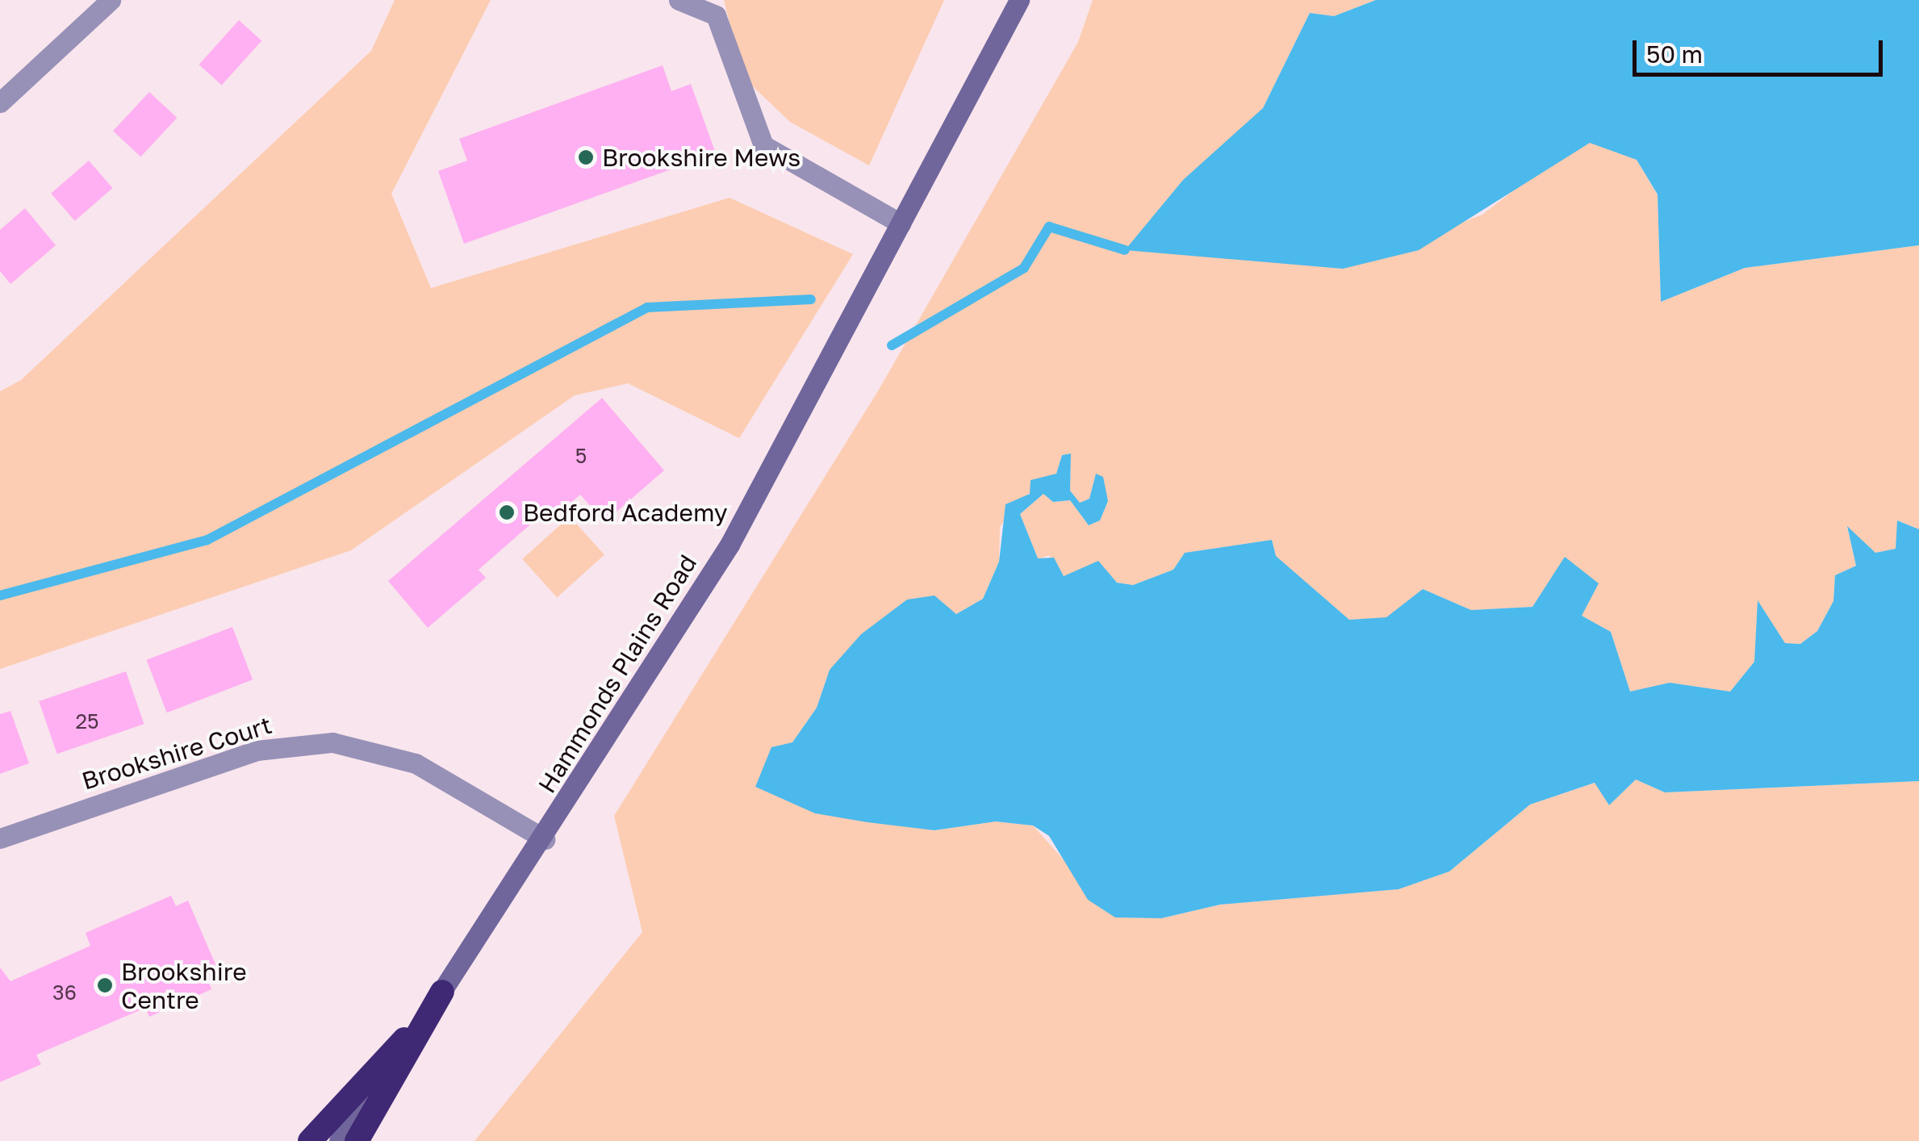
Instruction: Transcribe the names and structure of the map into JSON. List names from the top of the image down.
{
  "streets": {
    "main road": ["Hammonds Plains Road"],
    "street": ["Brookshire Court"]
  },
  "crossings": [
    ["Hammonds Plains Road", "Brookshire Court"]
  ],
  "places": ["Brookshire Mews", "Bedford Academy", "Brookshire Centre"],
  "house_numbers": ["5", "25", "36"],
  "scale_bar": "50 m"
}
